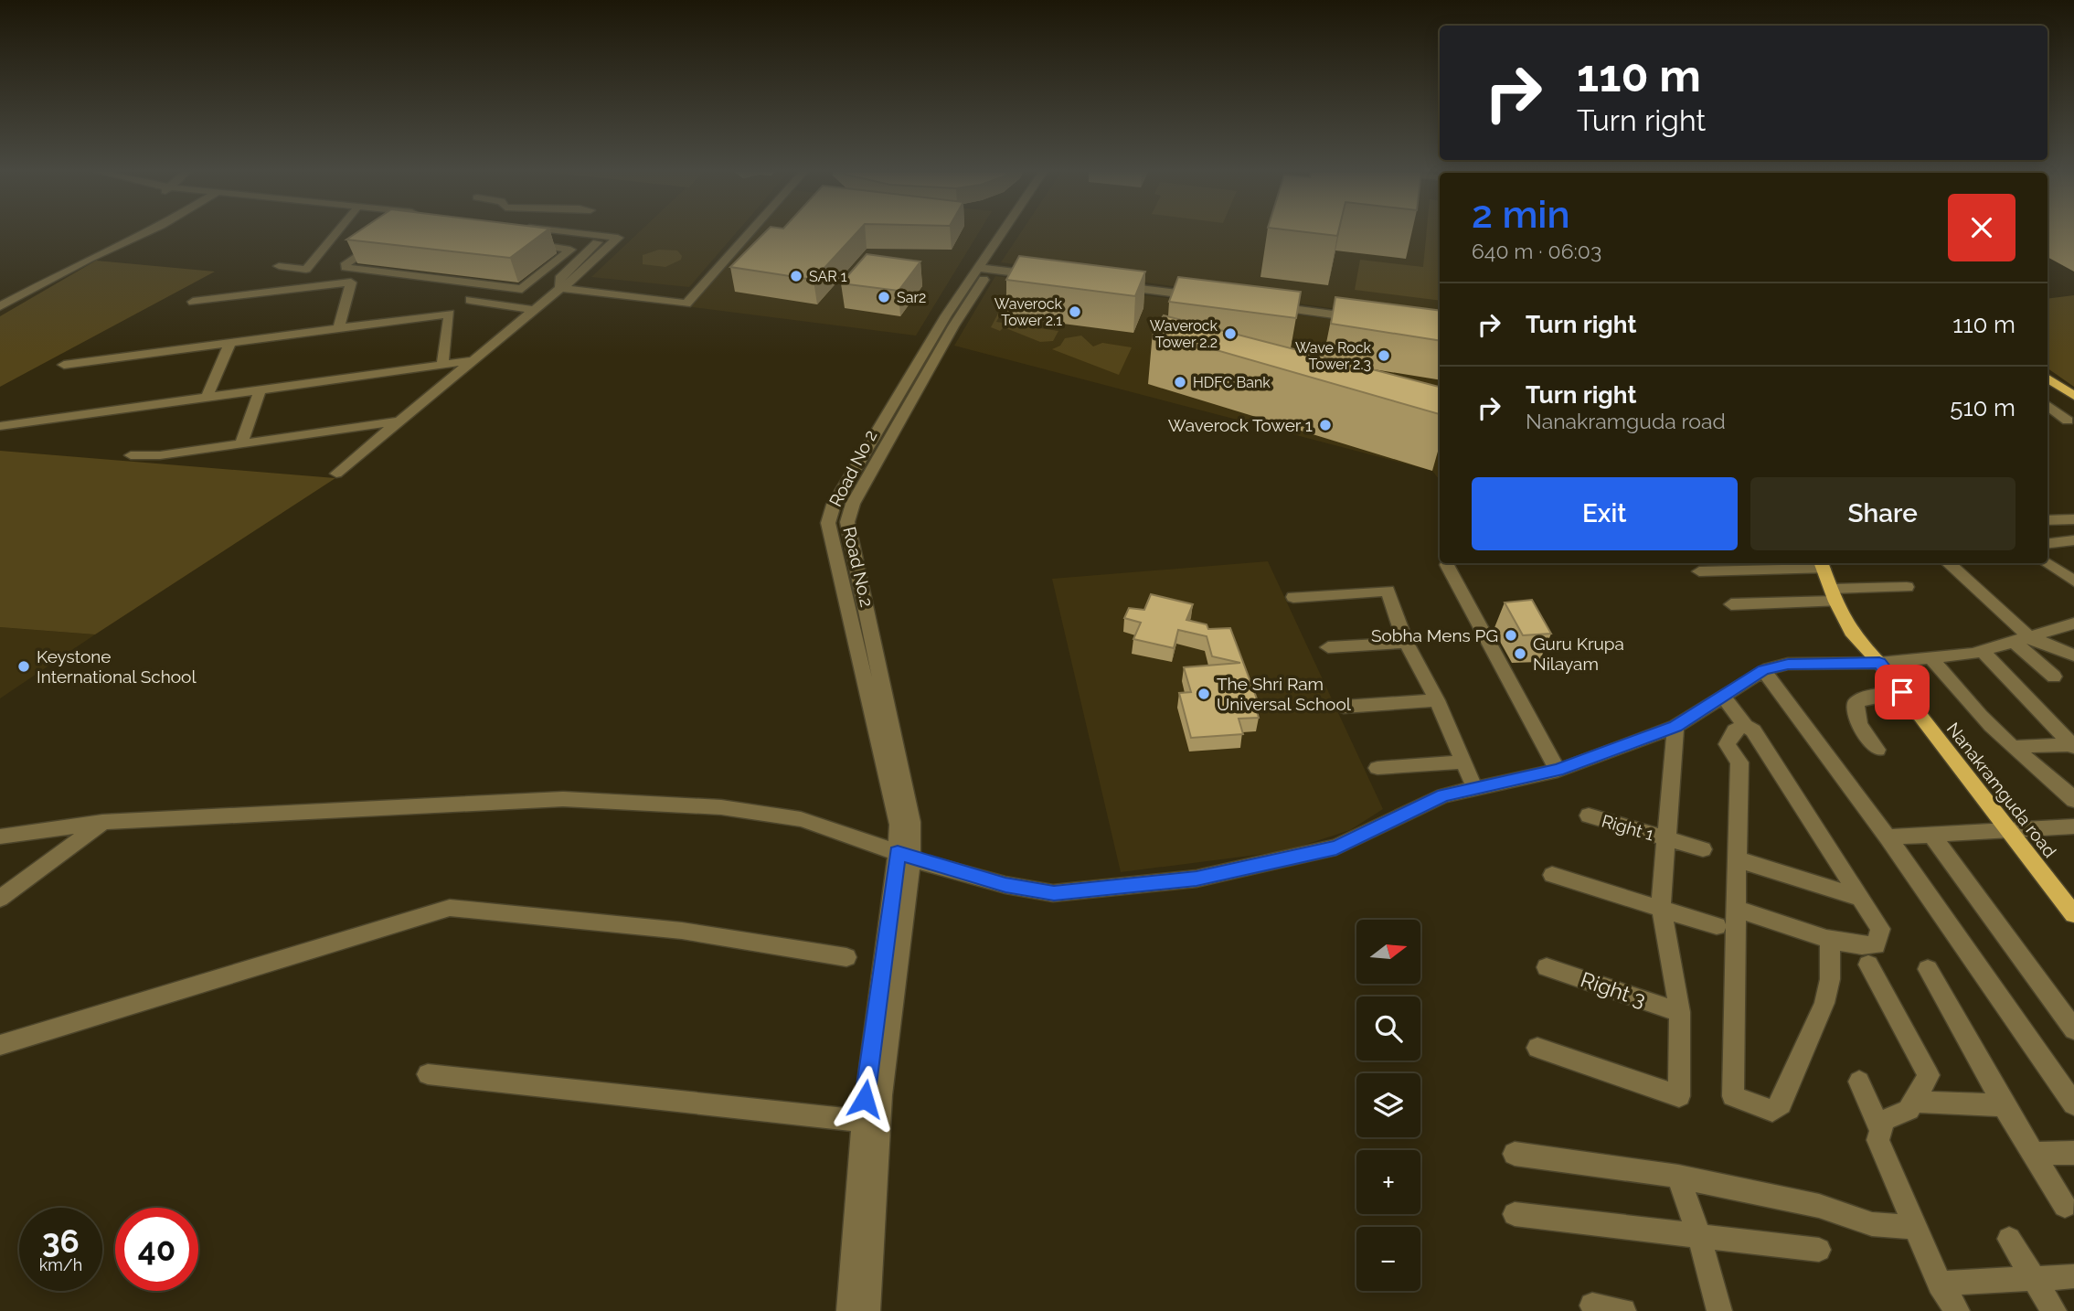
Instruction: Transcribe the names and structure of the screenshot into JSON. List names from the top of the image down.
{
  "streets": {
    "main road": ["Nanakramguda road"],
    "street": [
      "Road No 2",
      "Road No.2",
      "Right 1",
      "Right 3"
    ]
  },
  "crossings": [
    ["Road No 2", "Road No.2"]
  ],
  "places": [
    "SAR 1",
    "Sar2",
    "Waverock Tower 2.1",
    "Waverock Tower 2.2",
    "Wave Rock Tower 2.3",
    "HDFC Bank",
    "Waverock Tower 1",
    "Sobha Mens PG",
    "Guru Krupa Nilayam",
    "Keystone International School",
    "The Shri Ram Universal School"
  ],
  "north": "right",
  "page": {
    "turn": ["110 m", "Turn right"],
    "heading": ["2 min", "640 m · 06:03"],
    "list": [
      {
        "name": "Turn right",
        "value": "110 m"
      },
      {
        "name": "Turn right",
        "note": "Nanakramguda road",
        "value": "510 m"
      }
    ],
    "buttons": ["Exit", "Share"],
    "map_buttons": ["+", "−"],
    "speed": "36 km/h",
    "limit": "40"
  }
}
